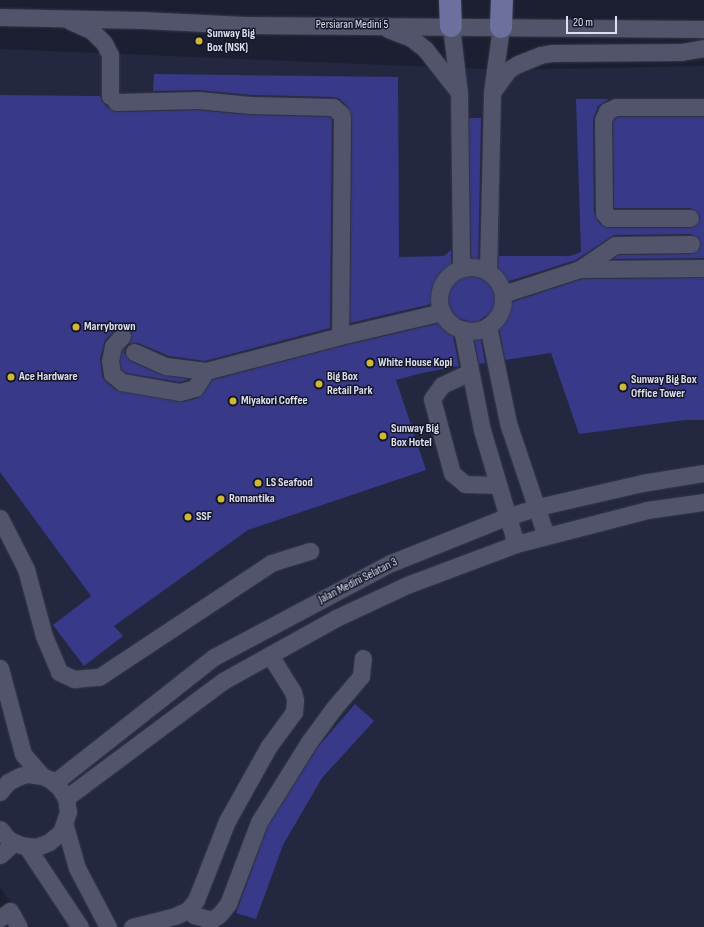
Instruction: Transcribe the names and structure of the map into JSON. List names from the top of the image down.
{
  "streets": {
    "street": ["Persiaran Medini 5", "Jalan Medini Selatan 3"]
  },
  "places": [
    "Sunway Big Box (NSK)",
    "Marrybrown",
    "White House Kopi",
    "Ace Hardware",
    "Big Box Retail Park",
    "Sunway Big Box Office Tower",
    "Miyakori Coffee",
    "Sunway Big Box Hotel",
    "LS Seafood",
    "Romantika",
    "SSF"
  ],
  "scale_bar": "20 m"
}
